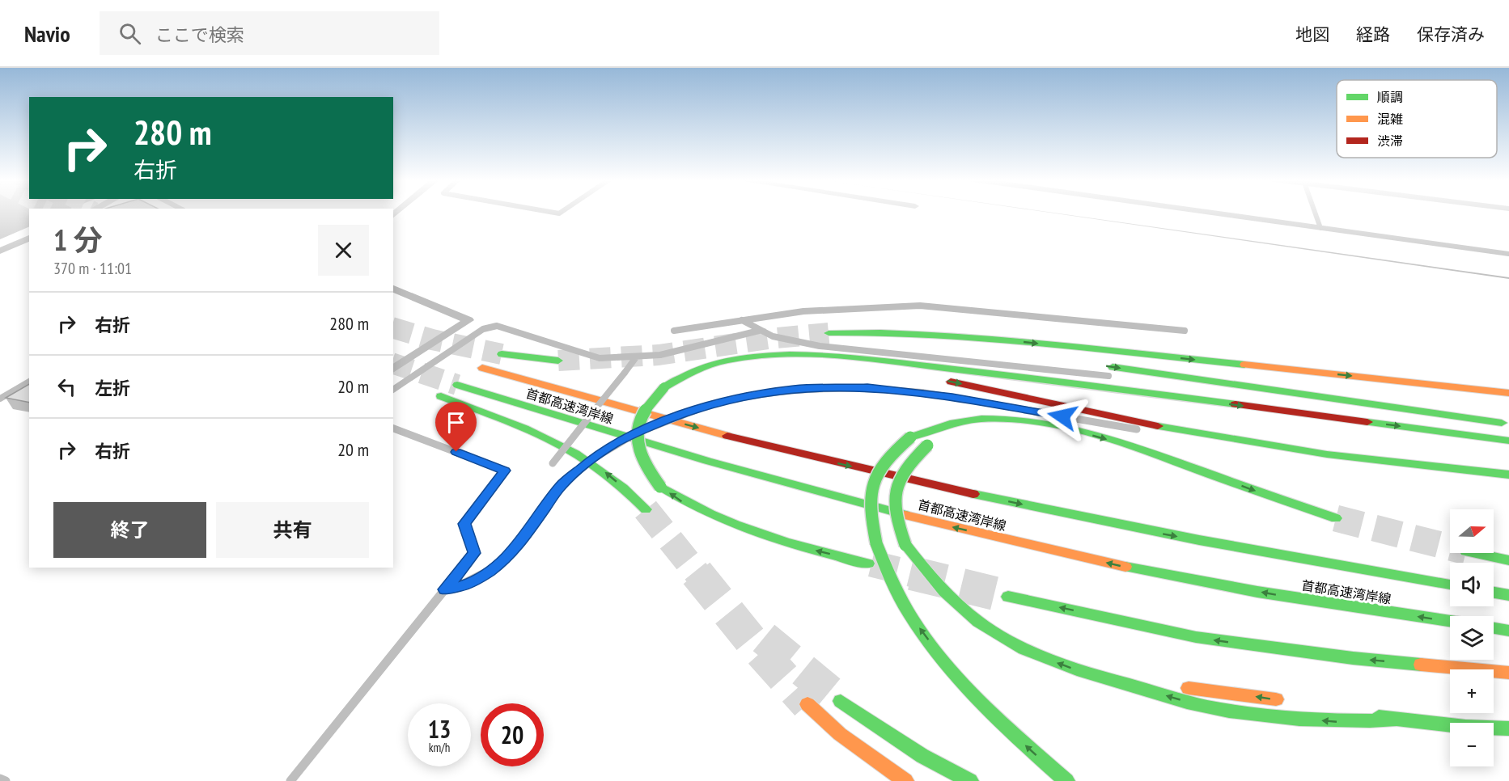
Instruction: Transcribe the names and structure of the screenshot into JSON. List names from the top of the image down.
{
  "streets": {
    "highway": ["首都高速湾岸線"]
  },
  "legend": ["順調", "混雑", "渋滞"],
  "north": "right",
  "page": {
    "header": "Navio",
    "search": "ここで検索",
    "nav": ["地図", "経路", "保存済み"],
    "turn": ["280 m", "右折"],
    "heading": ["1 分", "370 m · 11:01"],
    "list": [
      {
        "name": "右折",
        "value": "280 m"
      },
      {
        "name": "左折",
        "value": "20 m"
      },
      {
        "name": "右折",
        "value": "20 m"
      }
    ],
    "buttons": ["終了", "共有"],
    "map_buttons": ["+", "−"],
    "speed": "13 km/h",
    "limit": "20"
  }
}
